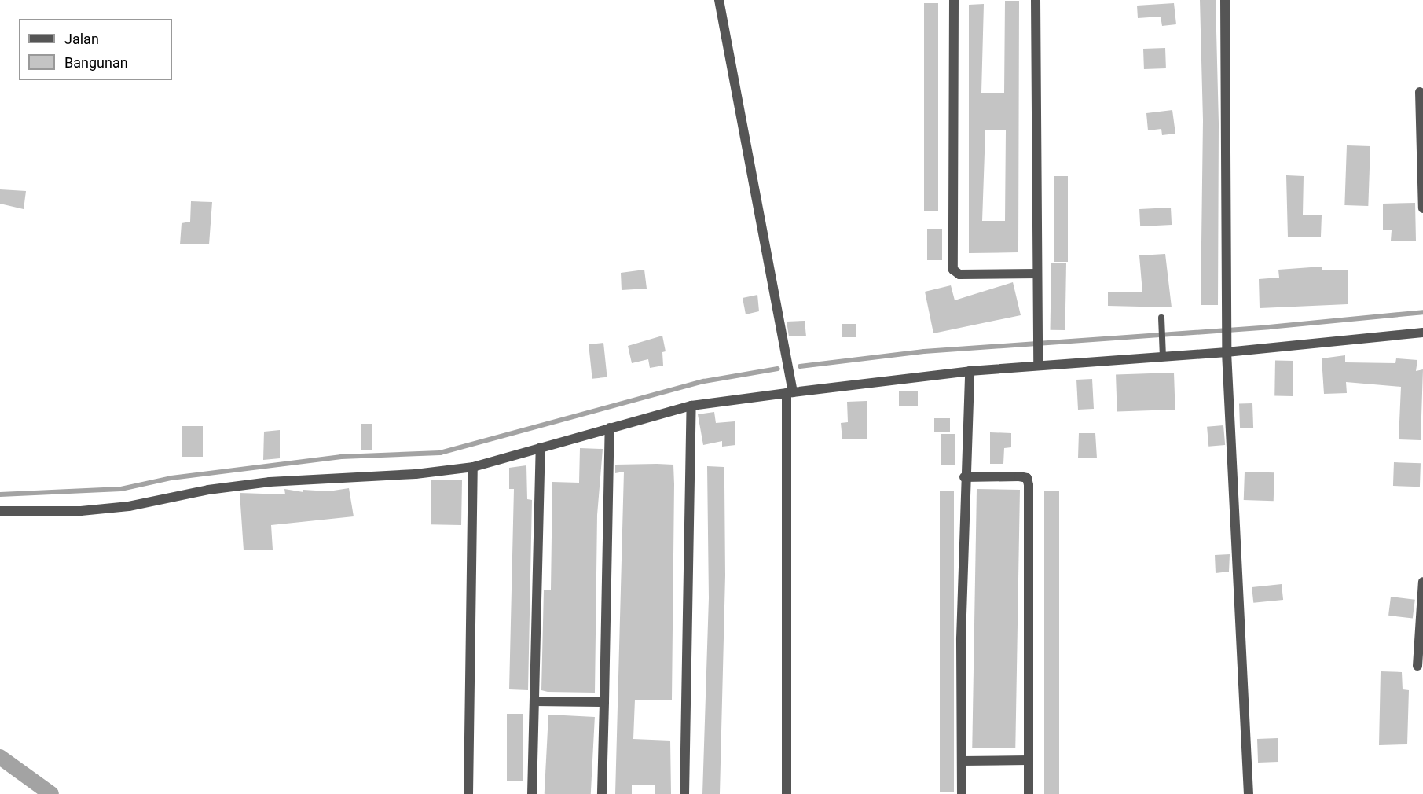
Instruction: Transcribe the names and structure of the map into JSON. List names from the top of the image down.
{
  "legend": ["Jalan", "Bangunan"]
}
